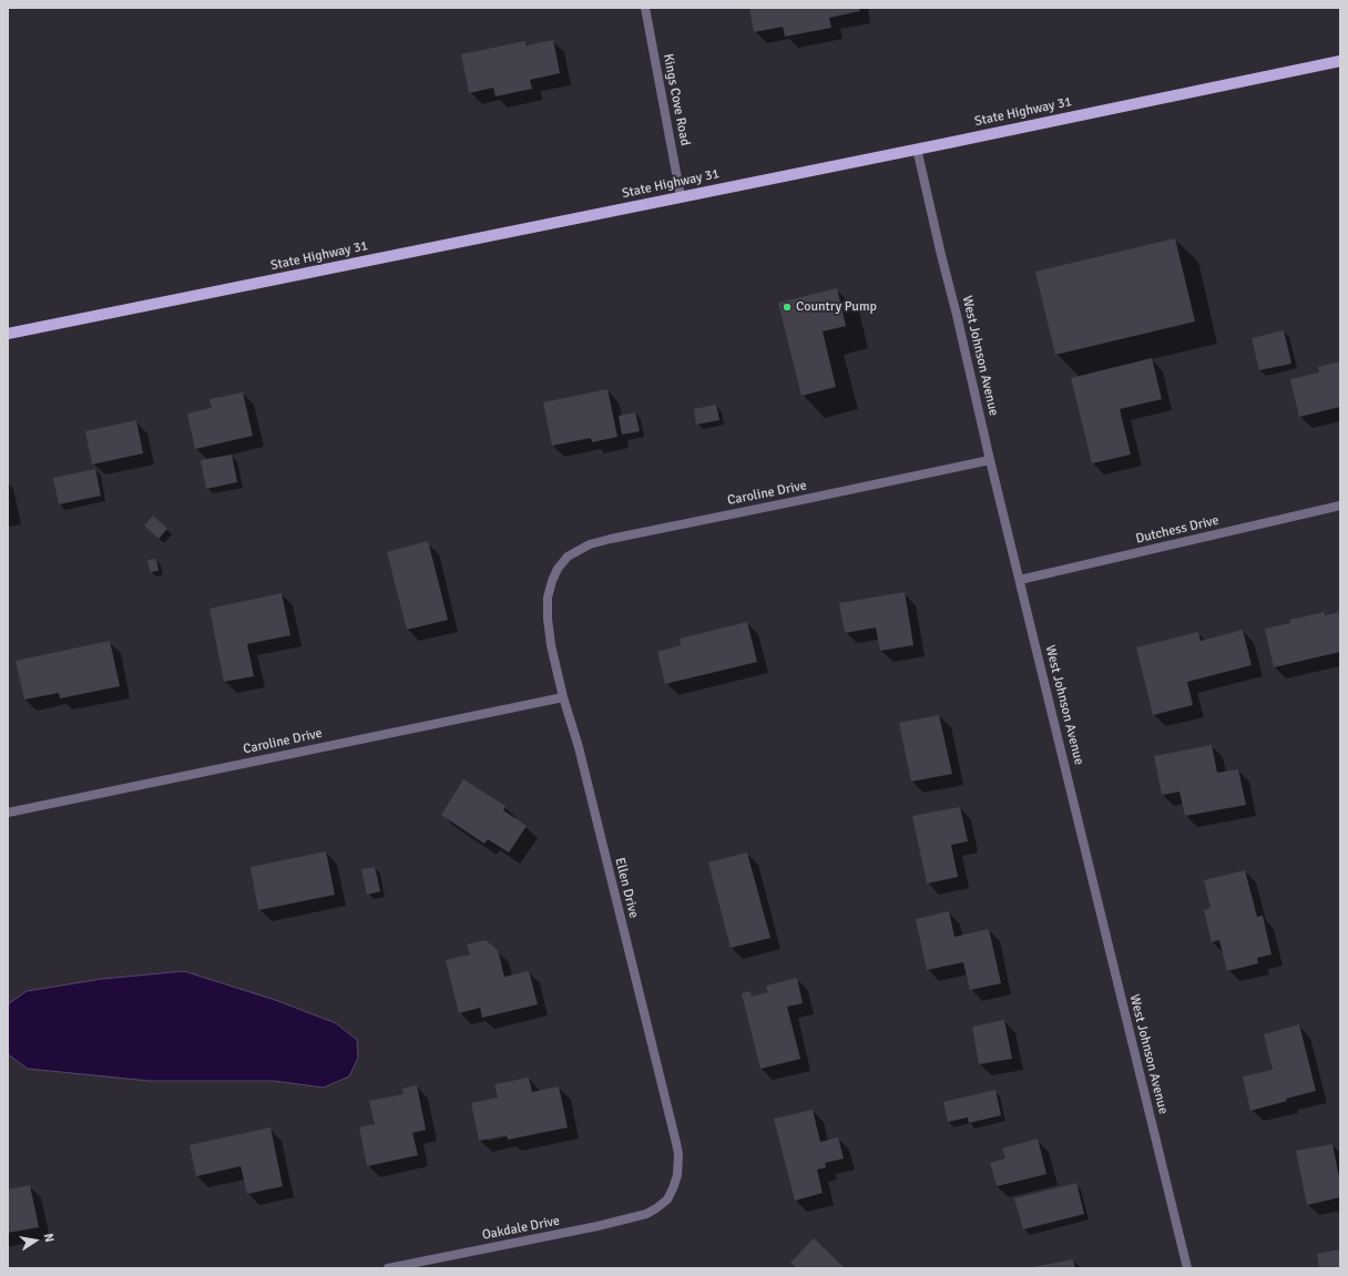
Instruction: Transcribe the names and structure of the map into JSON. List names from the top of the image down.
{
  "streets": {
    "main road": ["State Highway 31"],
    "street": [
      "Kings Cove Road",
      "West Johnson Avenue",
      "Caroline Drive",
      "Dutchess Drive",
      "Ellen Drive",
      "Oakdale Drive"
    ]
  },
  "crossings": [
    ["Kings Cove Road", "State Highway 31"],
    ["State Highway 31", "West Johnson Avenue"],
    ["West Johnson Avenue", "Caroline Drive"],
    ["West Johnson Avenue", "Dutchess Drive"],
    ["Caroline Drive", "Ellen Drive"],
    ["Ellen Drive", "Oakdale Drive"]
  ],
  "places": ["Country Pump"],
  "north": "right"
}
